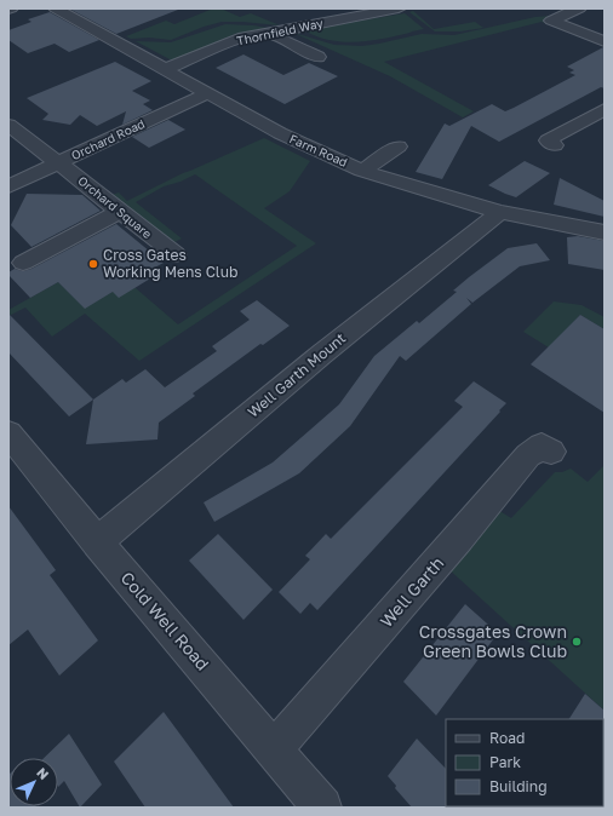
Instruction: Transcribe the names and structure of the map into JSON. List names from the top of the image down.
{
  "streets": {
    "street": [
      "Thornfield Way",
      "Orchard Road",
      "Farm Road",
      "Orchard Square",
      "Well Garth Mount",
      "Well Garth",
      "Cold Well Road"
    ]
  },
  "crossings": [
    ["Thornfield Way", "Farm Road"],
    ["Orchard Road", "Farm Road"],
    ["Orchard Road", "Orchard Square"],
    ["Farm Road", "Well Garth Mount"],
    ["Well Garth Mount", "Cold Well Road"],
    ["Well Garth", "Cold Well Road"]
  ],
  "places": ["Cross Gates Working Mens Club", "Crossgates Crown Green Bowls Club"],
  "legend": ["Road", "Park", "Building"],
  "north": "top right"
}
